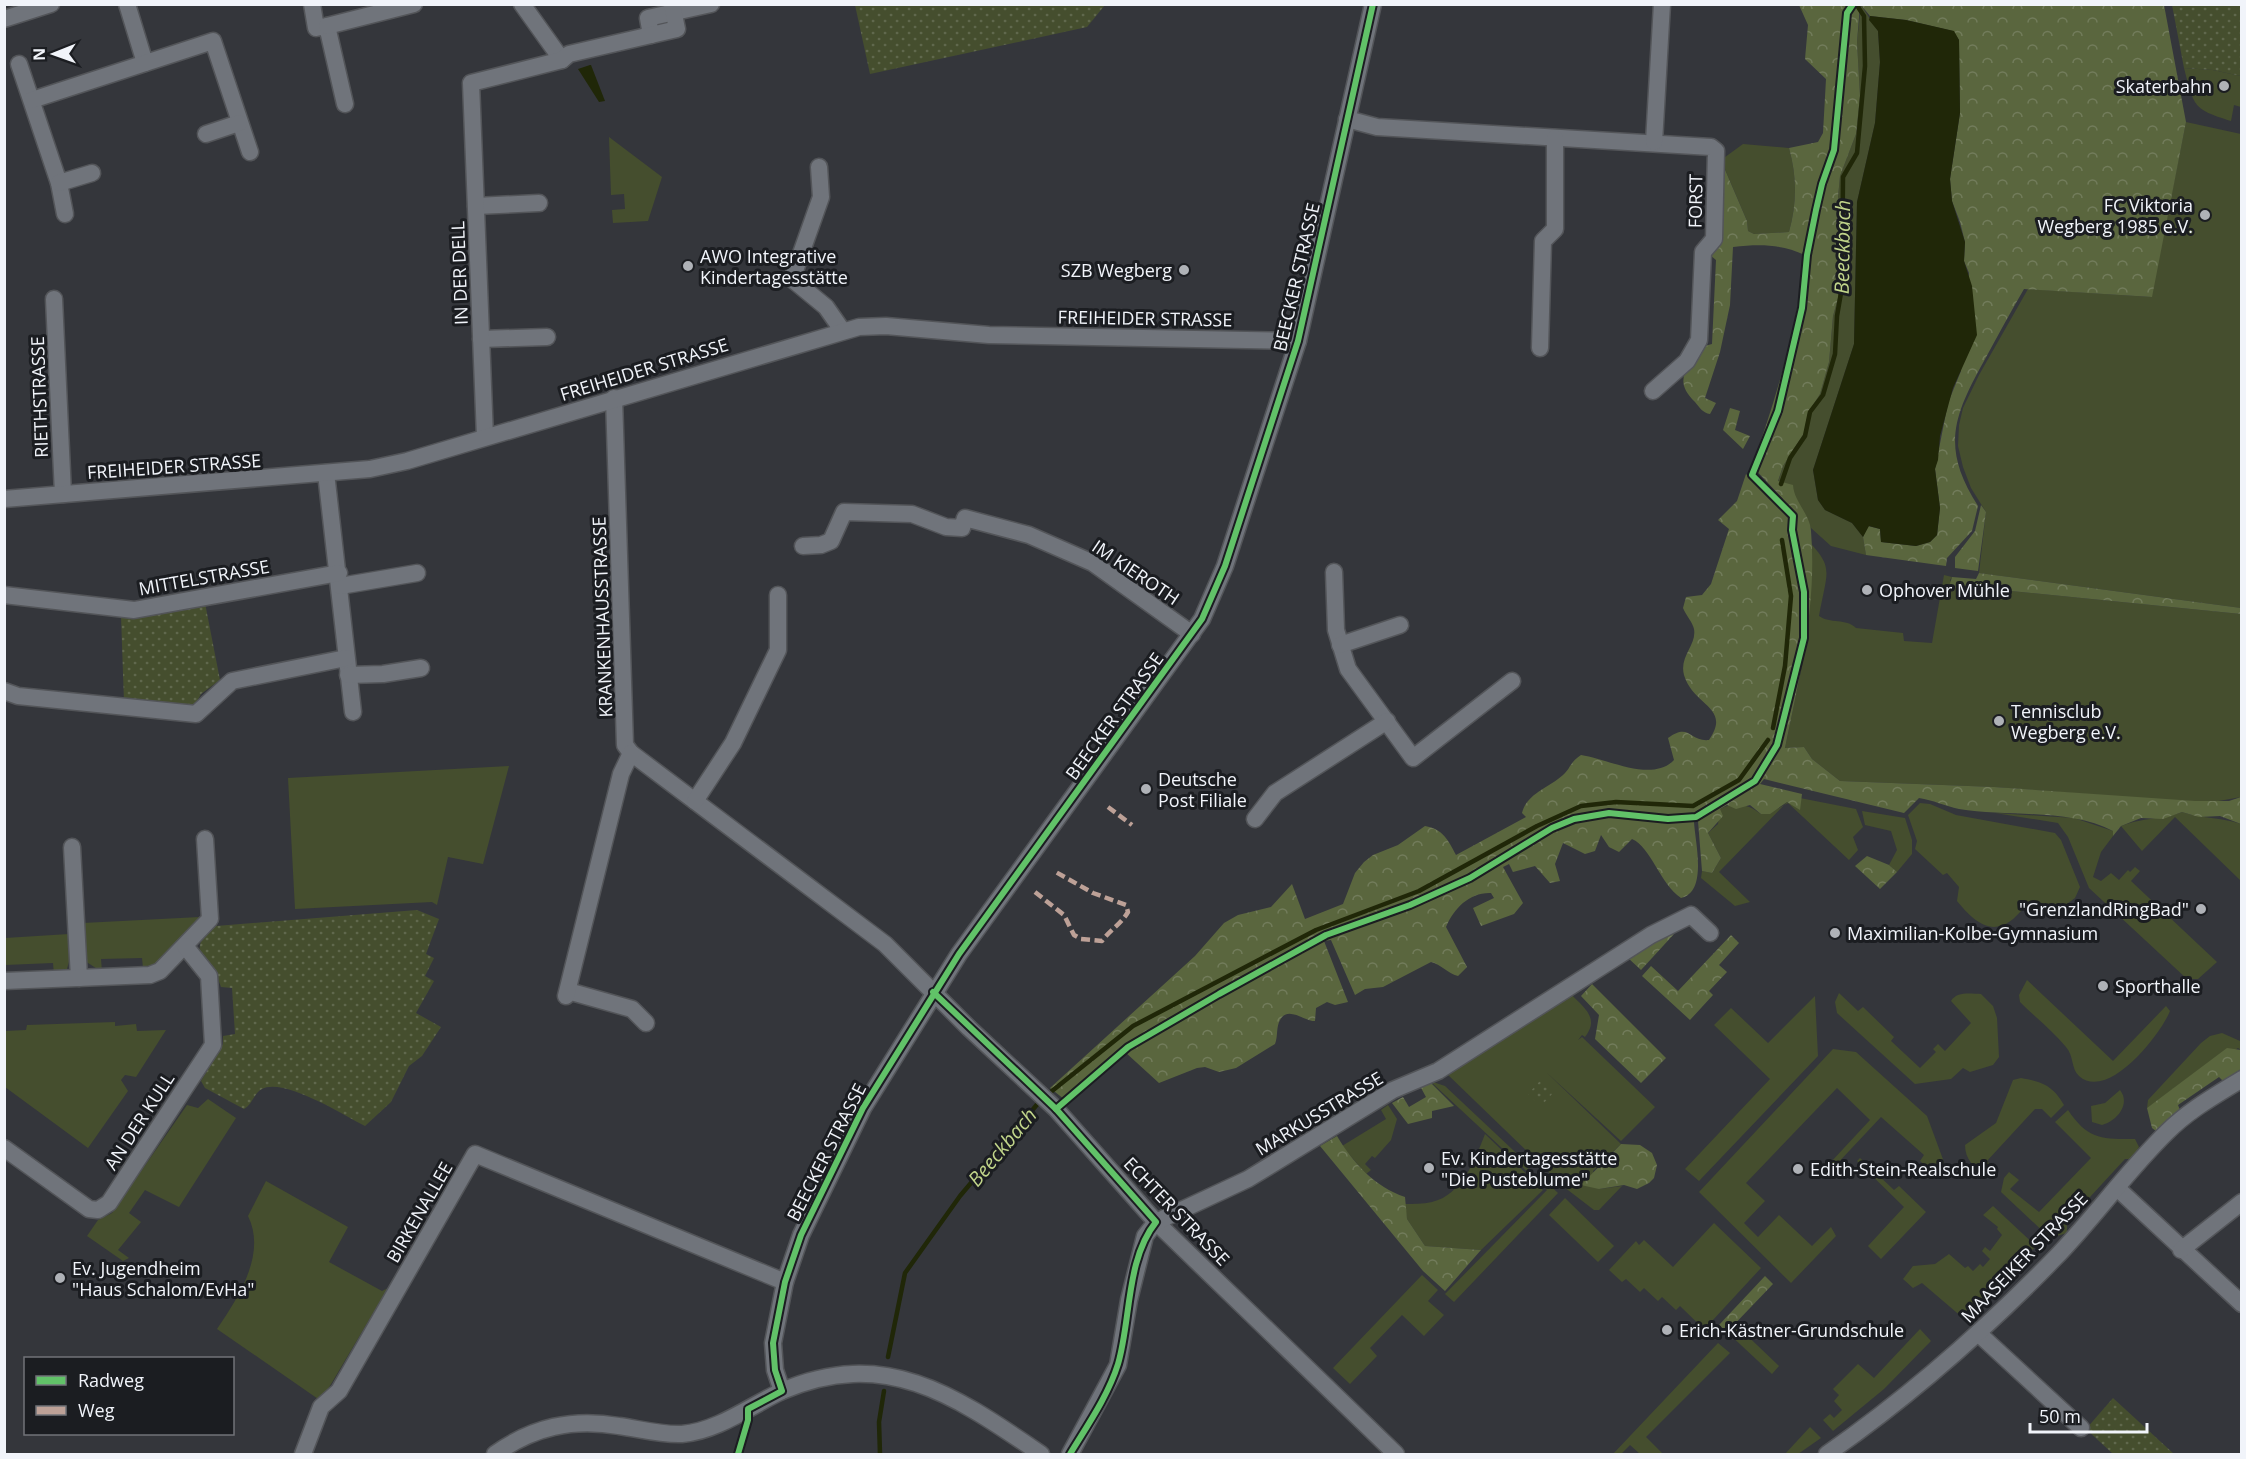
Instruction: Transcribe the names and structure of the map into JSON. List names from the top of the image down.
{
  "streets": {
    "street": [
      "FORST",
      "IN DER DELL",
      "BEECKER STRASSE",
      "FREIHEIDER STRASSE",
      "RIETHSTRASSE",
      "IM KIEROTH",
      "MITTELSTRASSE",
      "KRANKENHAUSSTRASSE",
      "MARKUSSTRASSE",
      "AN DER KULL",
      "ECHTER STRASSE",
      "BIRKENALLEE",
      "MAASEIKER STRASSE"
    ]
  },
  "crossings": [
    ["FORST", "BEECKER STRASSE"],
    ["IN DER DELL", "FREIHEIDER STRASSE"],
    ["BEECKER STRASSE", "FREIHEIDER STRASSE"],
    ["BEECKER STRASSE", "IM KIEROTH"],
    ["BEECKER STRASSE", "ECHTER STRASSE"],
    ["BEECKER STRASSE", "BIRKENALLEE"],
    ["FREIHEIDER STRASSE", "RIETHSTRASSE"],
    ["FREIHEIDER STRASSE", "KRANKENHAUSSTRASSE"],
    ["MARKUSSTRASSE", "ECHTER STRASSE"]
  ],
  "water": ["Beeckbach"],
  "places": [
    "Skaterbahn",
    "FC Viktoria Wegberg 1985 e.V.",
    "AWO Integrative Kindertagesstätte",
    "SZB Wegberg",
    "Ophover Mühle",
    "Tennisclub Wegberg e.V.",
    "Deutsche Post Filiale",
    "\"GrenzlandRingBad\"",
    "Maximilian-Kolbe-Gymnasium",
    "Sporthalle",
    "Ev. Kindertagesstätte \"Die Pusteblume\"",
    "Edith-Stein-Realschule",
    "Ev. Jugendheim \"Haus Schalom/EvHa\"",
    "Erich-Kästner-Grundschule"
  ],
  "legend": ["Radweg", "Weg"],
  "scale_bar": "50 m",
  "north": "left"
}
